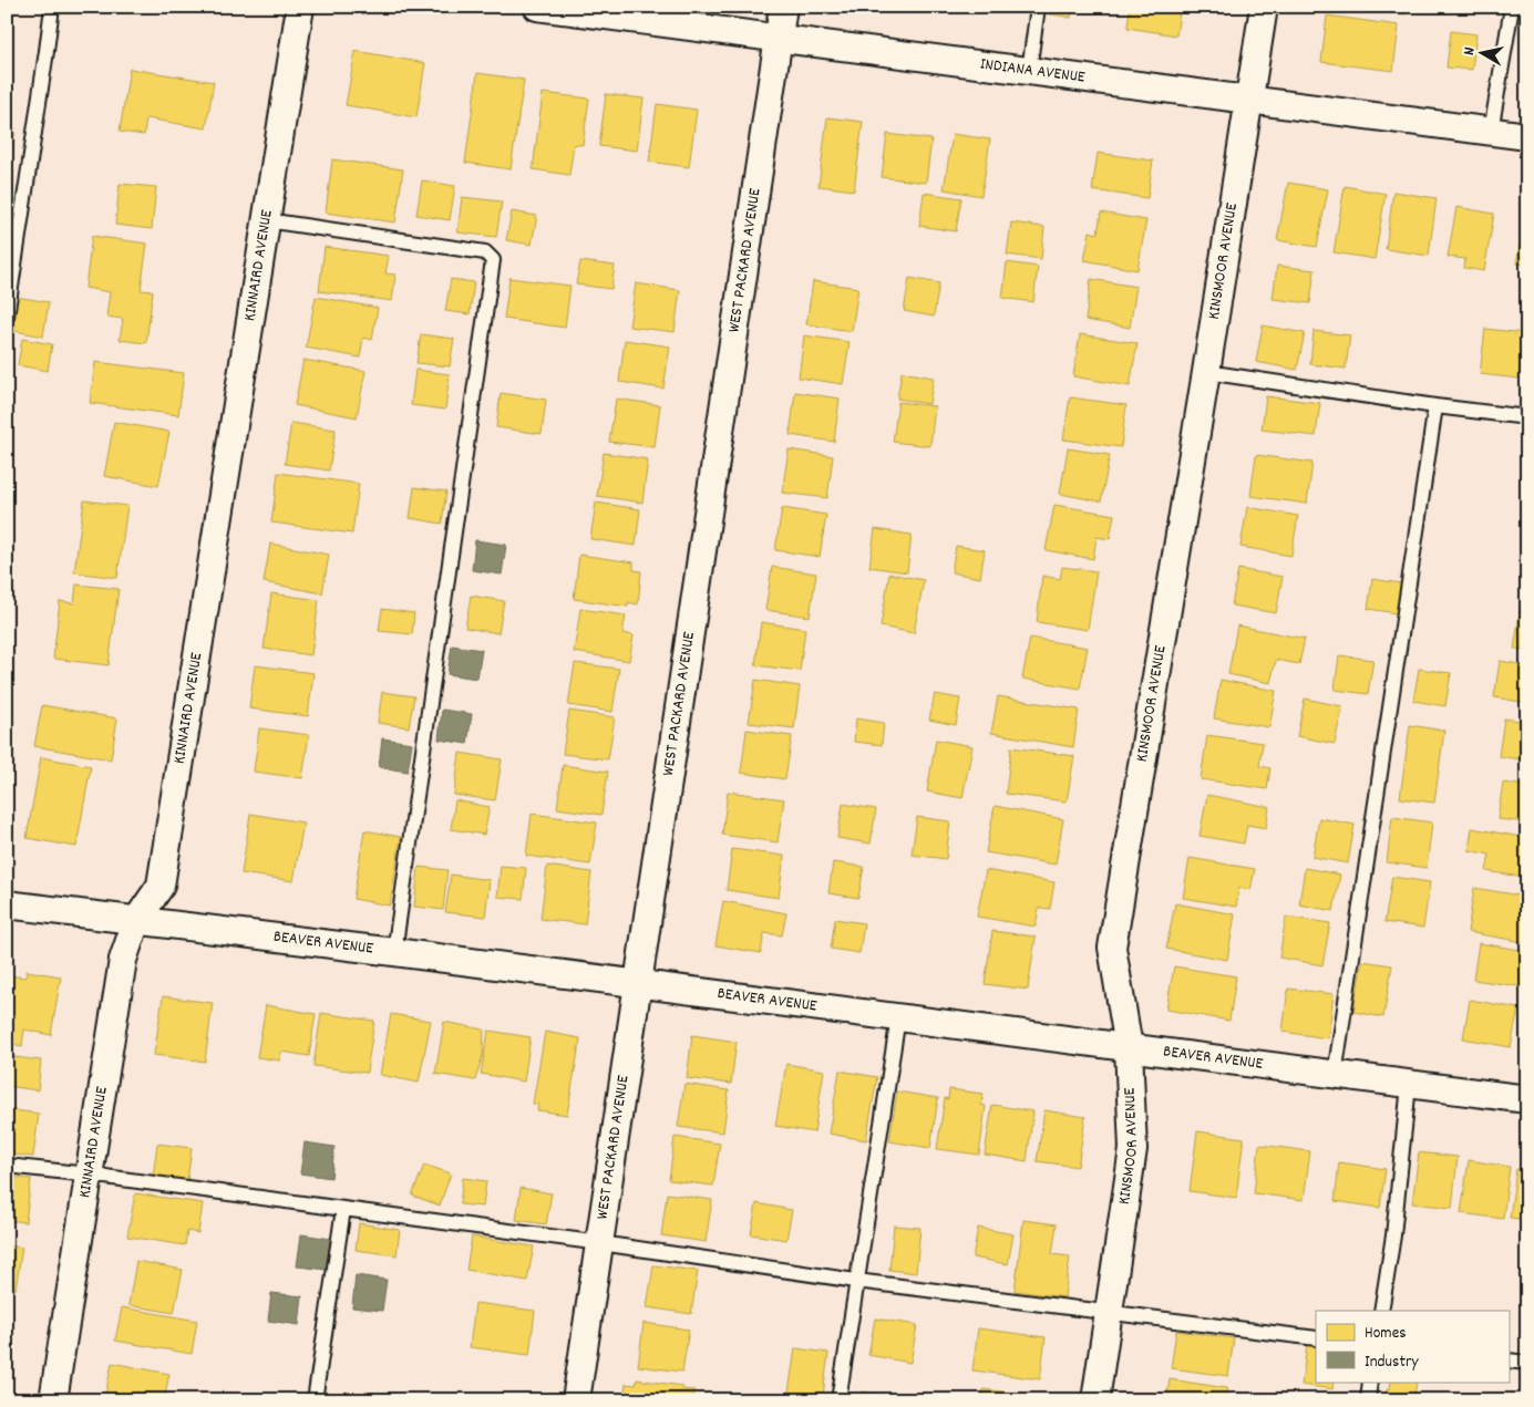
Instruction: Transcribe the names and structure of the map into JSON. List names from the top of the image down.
{
  "streets": {
    "street": [
      "INDIANA AVENUE",
      "WEST PACKARD AVENUE",
      "KINSMOOR AVENUE",
      "KINNAIRD AVENUE",
      "BEAVER AVENUE"
    ]
  },
  "crossings": [
    ["INDIANA AVENUE", "WEST PACKARD AVENUE"],
    ["INDIANA AVENUE", "KINSMOOR AVENUE"],
    ["WEST PACKARD AVENUE", "BEAVER AVENUE"],
    ["KINSMOOR AVENUE", "BEAVER AVENUE"],
    ["KINNAIRD AVENUE", "BEAVER AVENUE"]
  ],
  "legend": ["Homes", "Industry"],
  "north": "left"
}
